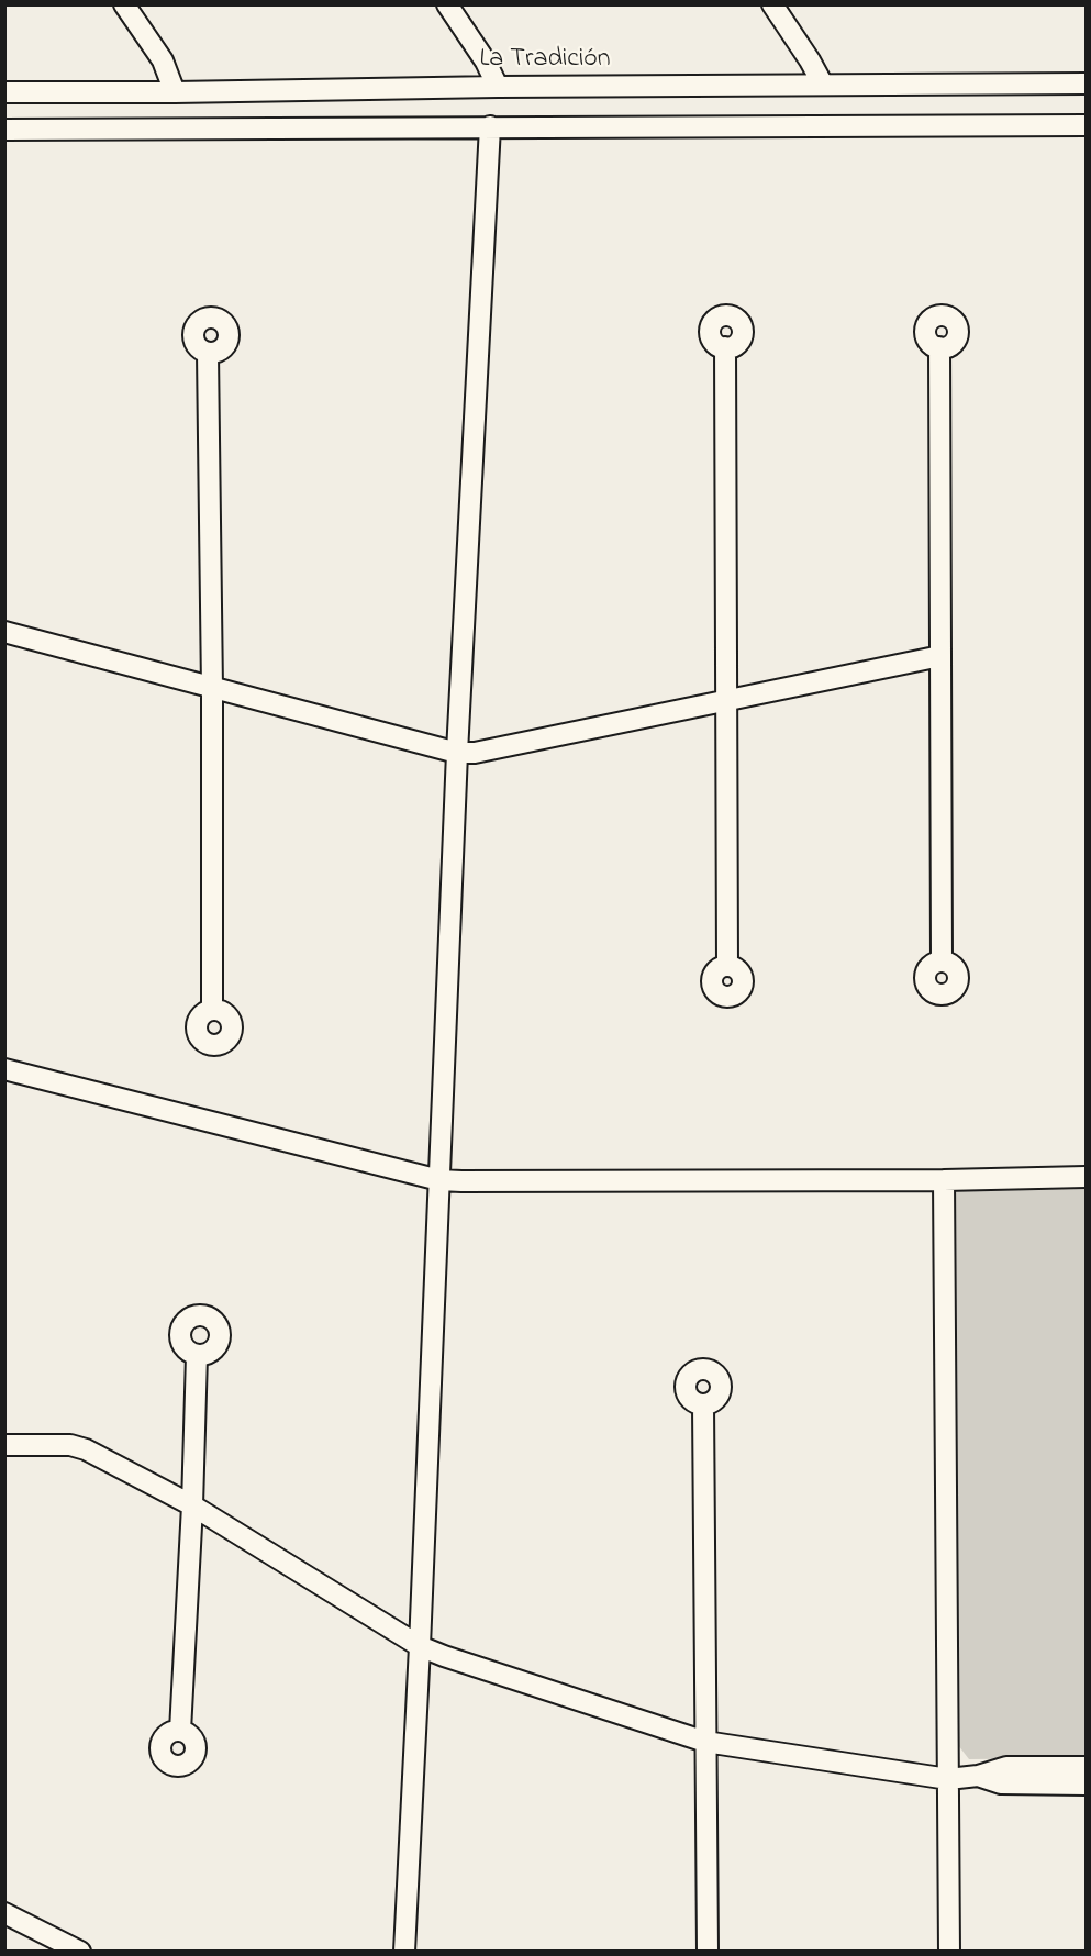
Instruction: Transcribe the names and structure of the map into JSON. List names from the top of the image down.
{
  "streets": {
    "street": ["La Tradición"]
  }
}
